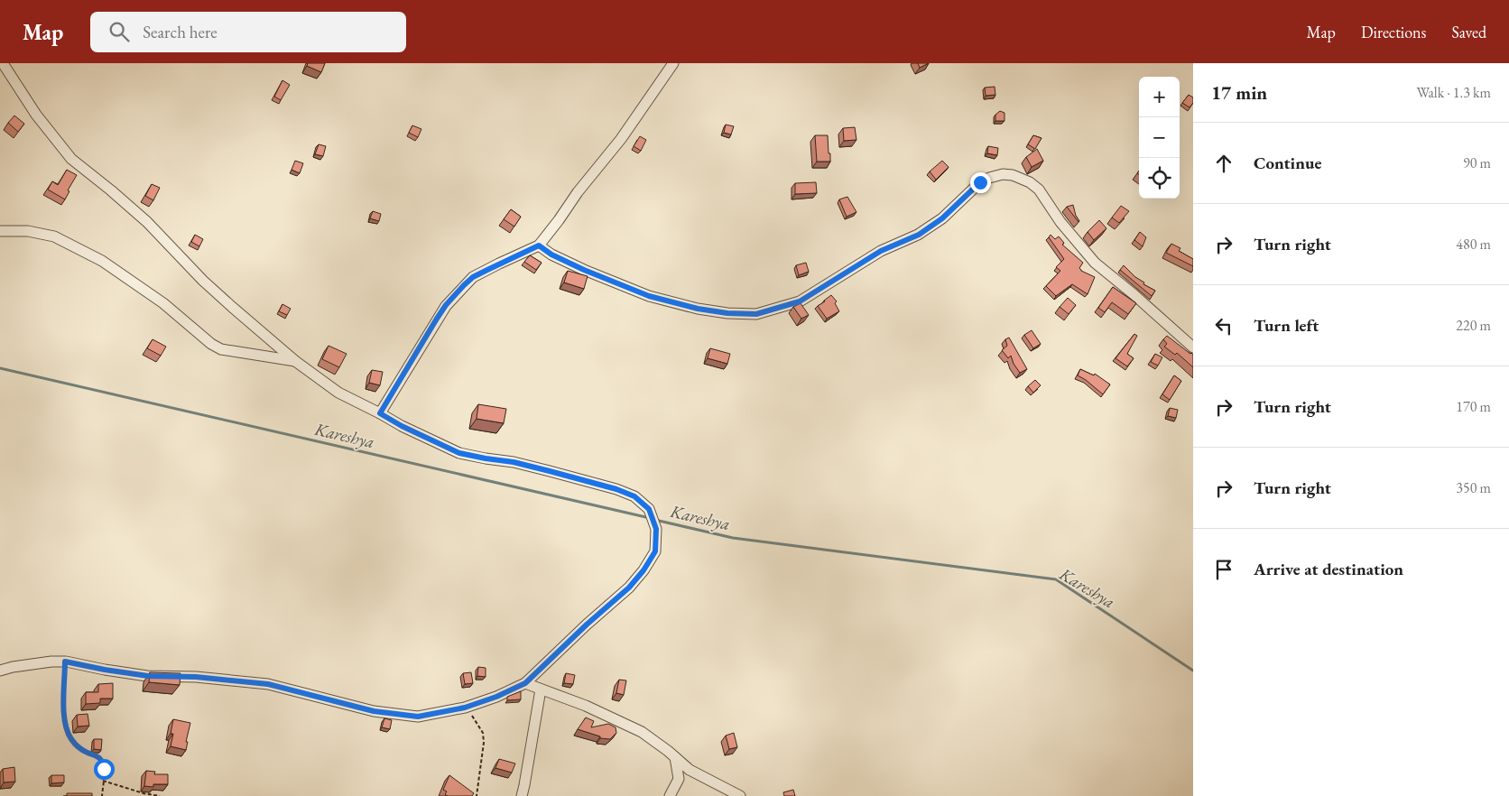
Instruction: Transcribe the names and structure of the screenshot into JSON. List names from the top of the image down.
{
  "water": ["Kareshya"],
  "page": {
    "header": "Map",
    "search": "Search here",
    "nav": ["Map", "Directions", "Saved"],
    "heading": ["17 min", "Walk · 1.3 km"],
    "map_buttons": ["+", "−"],
    "list": [
      ["Continue", "90 m"],
      ["Turn right", "480 m"],
      ["Turn left", "220 m"],
      ["Turn right", "170 m"],
      ["Turn right", "350 m"],
      "Arrive at destination"
    ]
  }
}
